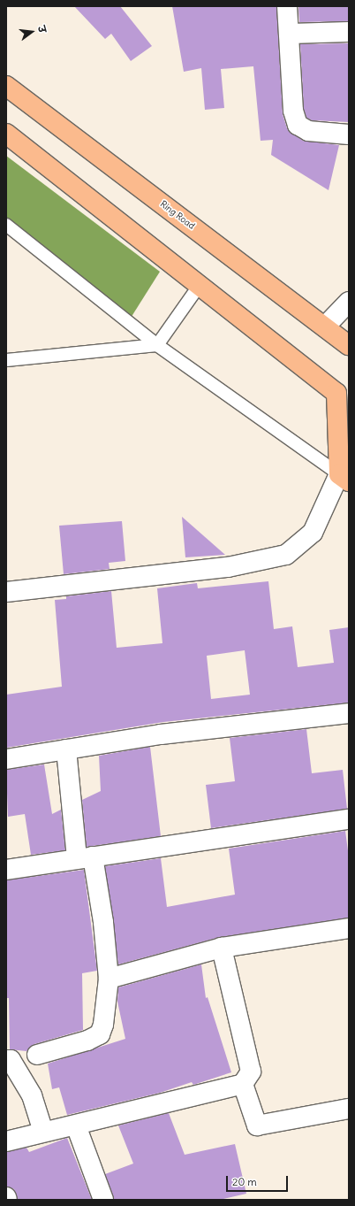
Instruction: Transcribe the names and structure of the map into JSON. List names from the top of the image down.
{
  "streets": {
    "highway": ["Ring Road"]
  },
  "scale_bar": "20 m",
  "north": "right"
}
